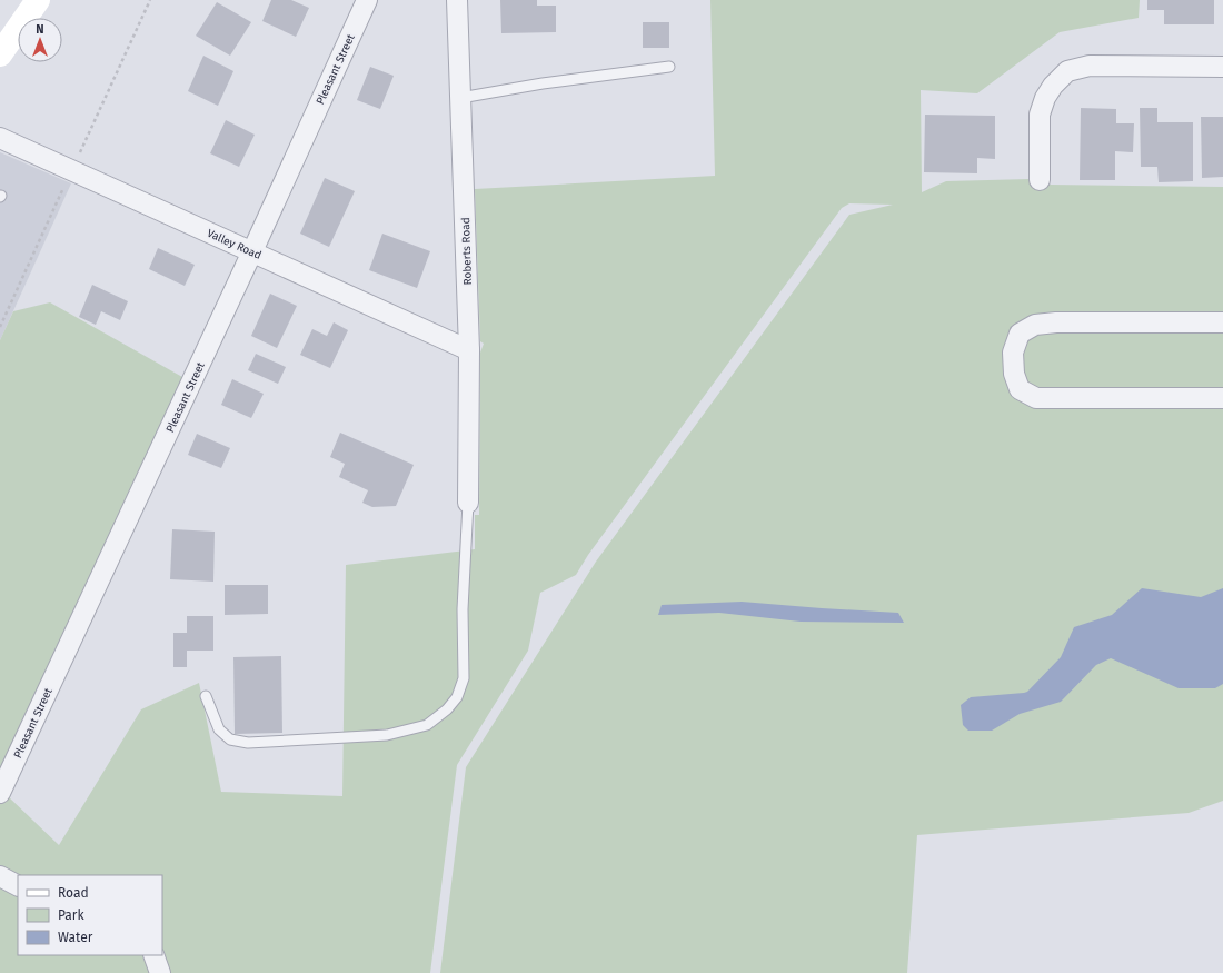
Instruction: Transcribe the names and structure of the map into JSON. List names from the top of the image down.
{
  "streets": {
    "street": ["Pleasant Street", "Valley Road", "Roberts Road"]
  },
  "crossings": [
    ["Pleasant Street", "Valley Road"],
    ["Valley Road", "Roberts Road"]
  ],
  "legend": ["Road", "Park", "Water"],
  "north": "top"
}
